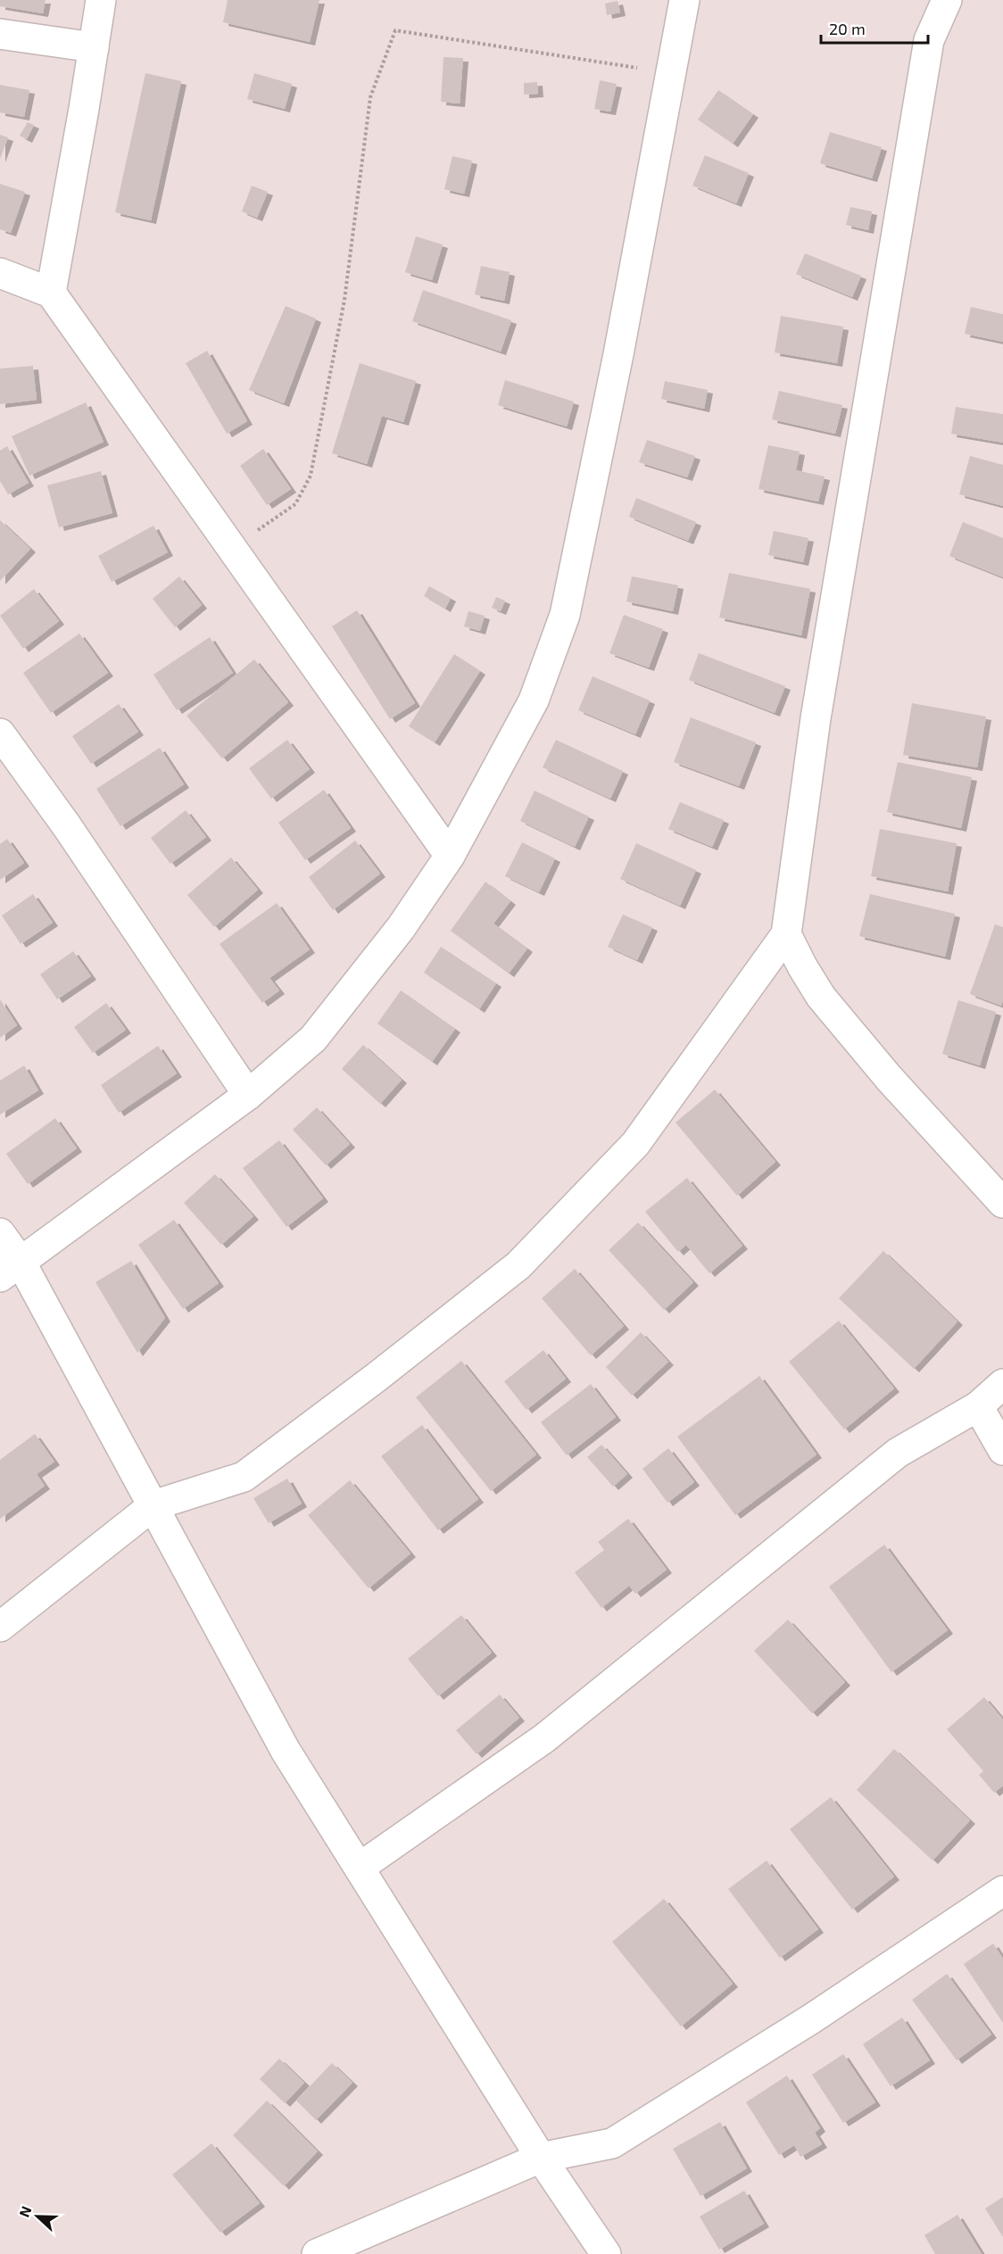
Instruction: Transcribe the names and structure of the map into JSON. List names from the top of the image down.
{
  "scale_bar": "20 m",
  "north": "left"
}
